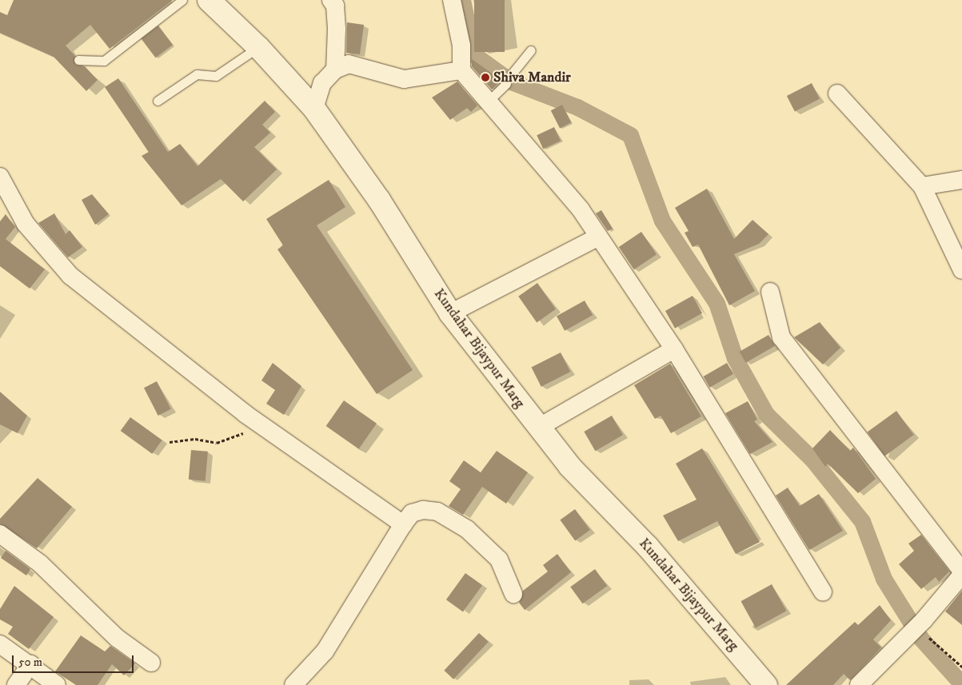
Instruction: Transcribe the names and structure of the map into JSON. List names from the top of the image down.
{
  "streets": {
    "main road": ["Kundahar Bijaypur Marg"]
  },
  "places": ["Shiva Mandir"],
  "scale_bar": "50 m"
}
